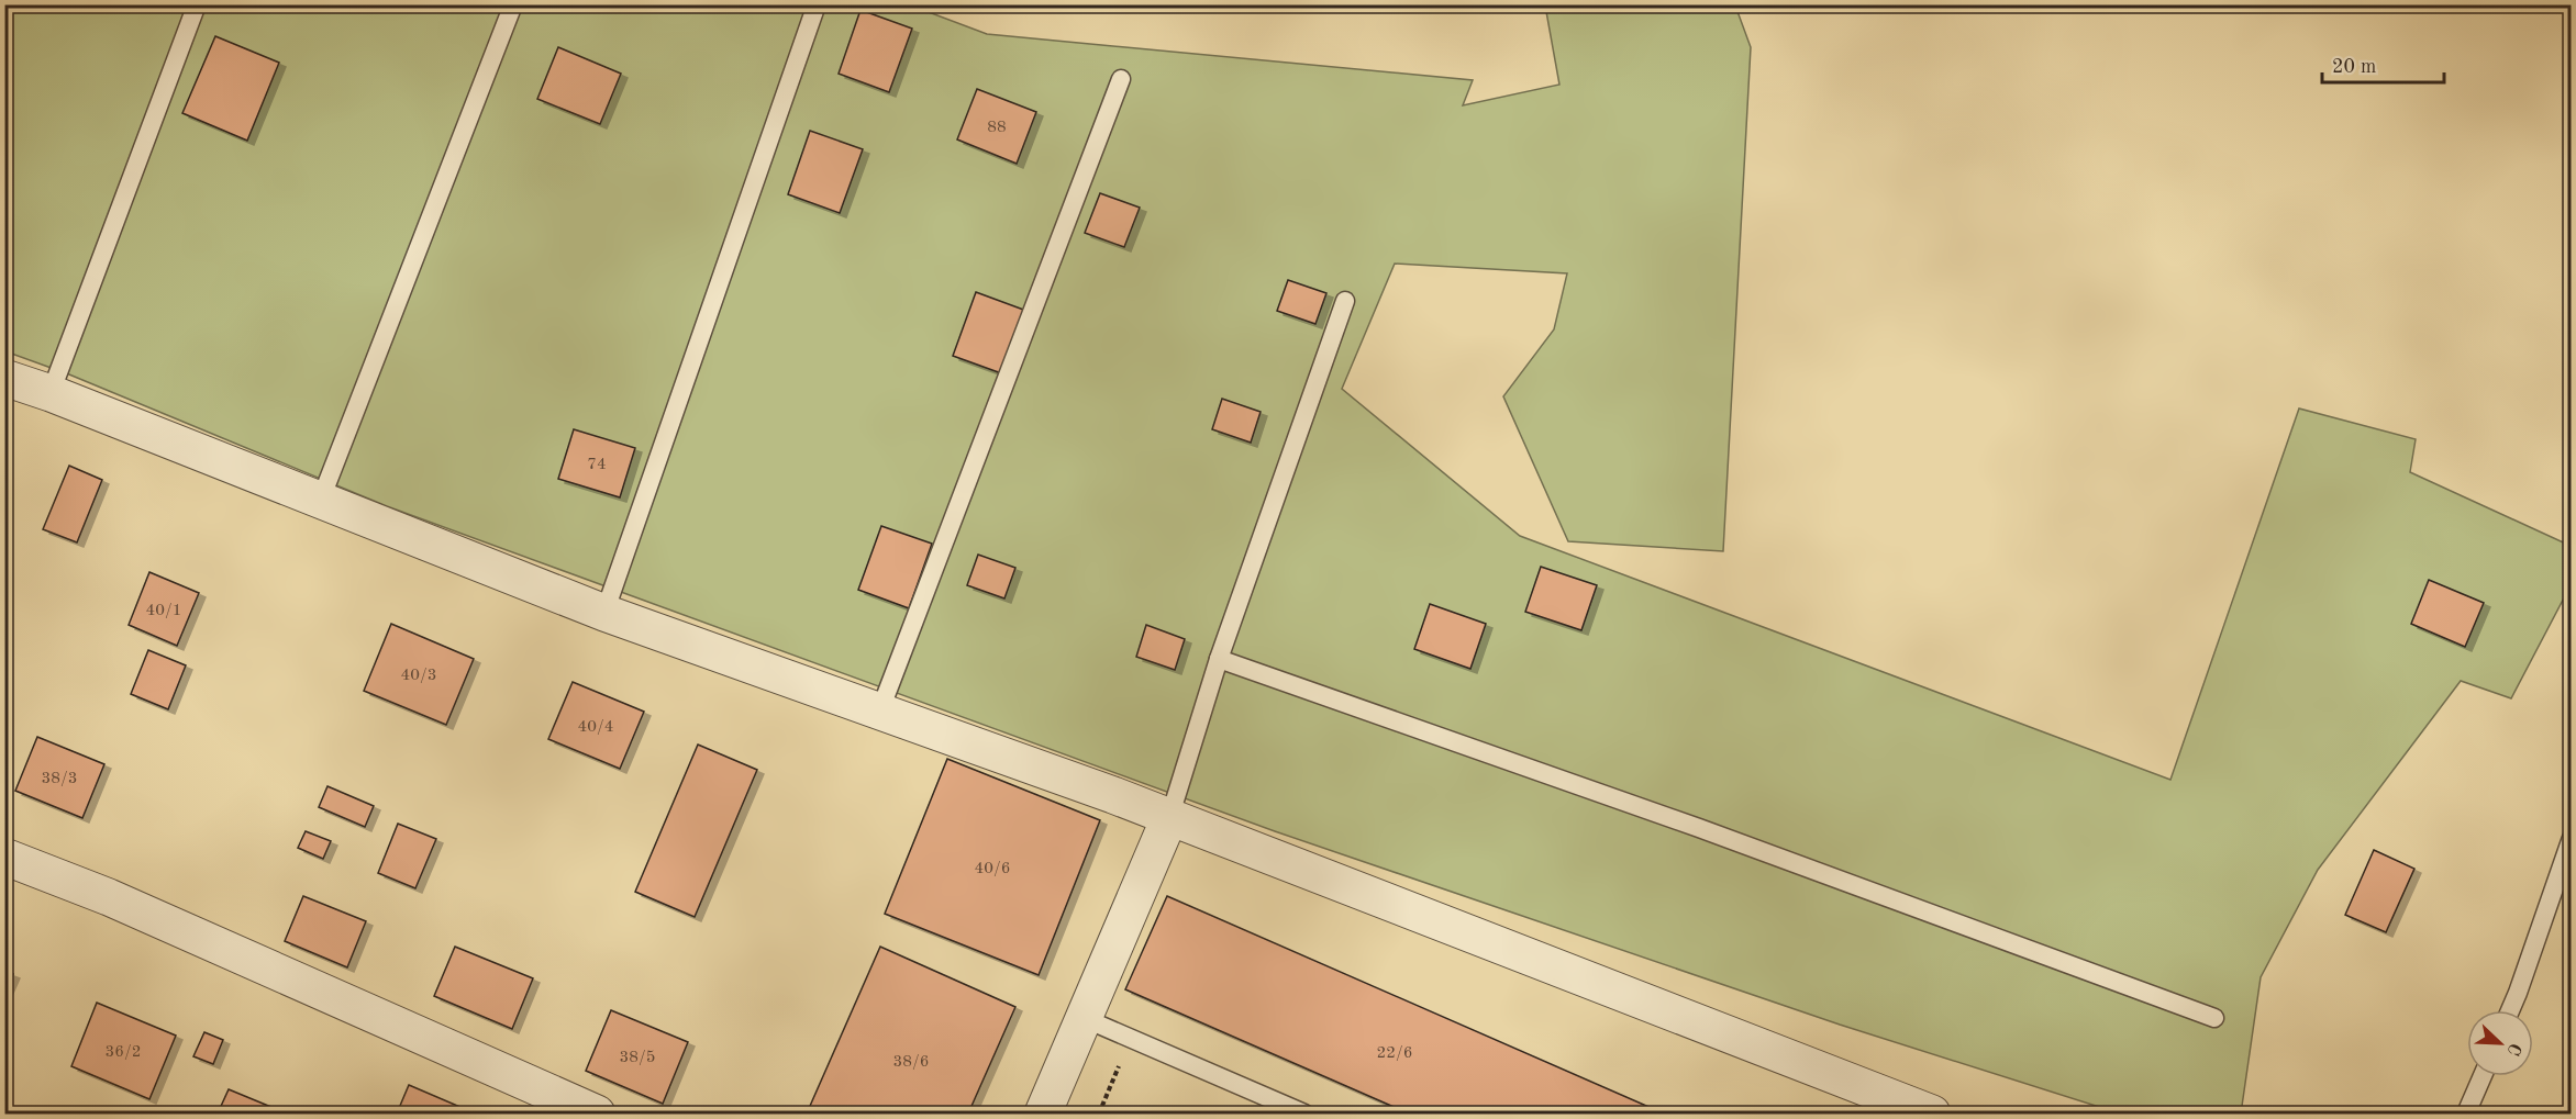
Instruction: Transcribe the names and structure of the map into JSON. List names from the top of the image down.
{
  "house_numbers": [
    "88",
    "74",
    "40/1",
    "40/3",
    "40/4",
    "38/3",
    "40/6",
    "36/2",
    "22/6",
    "38/5",
    "38/6"
  ],
  "scale_bar": "20 m",
  "north": "bottom right"
}
